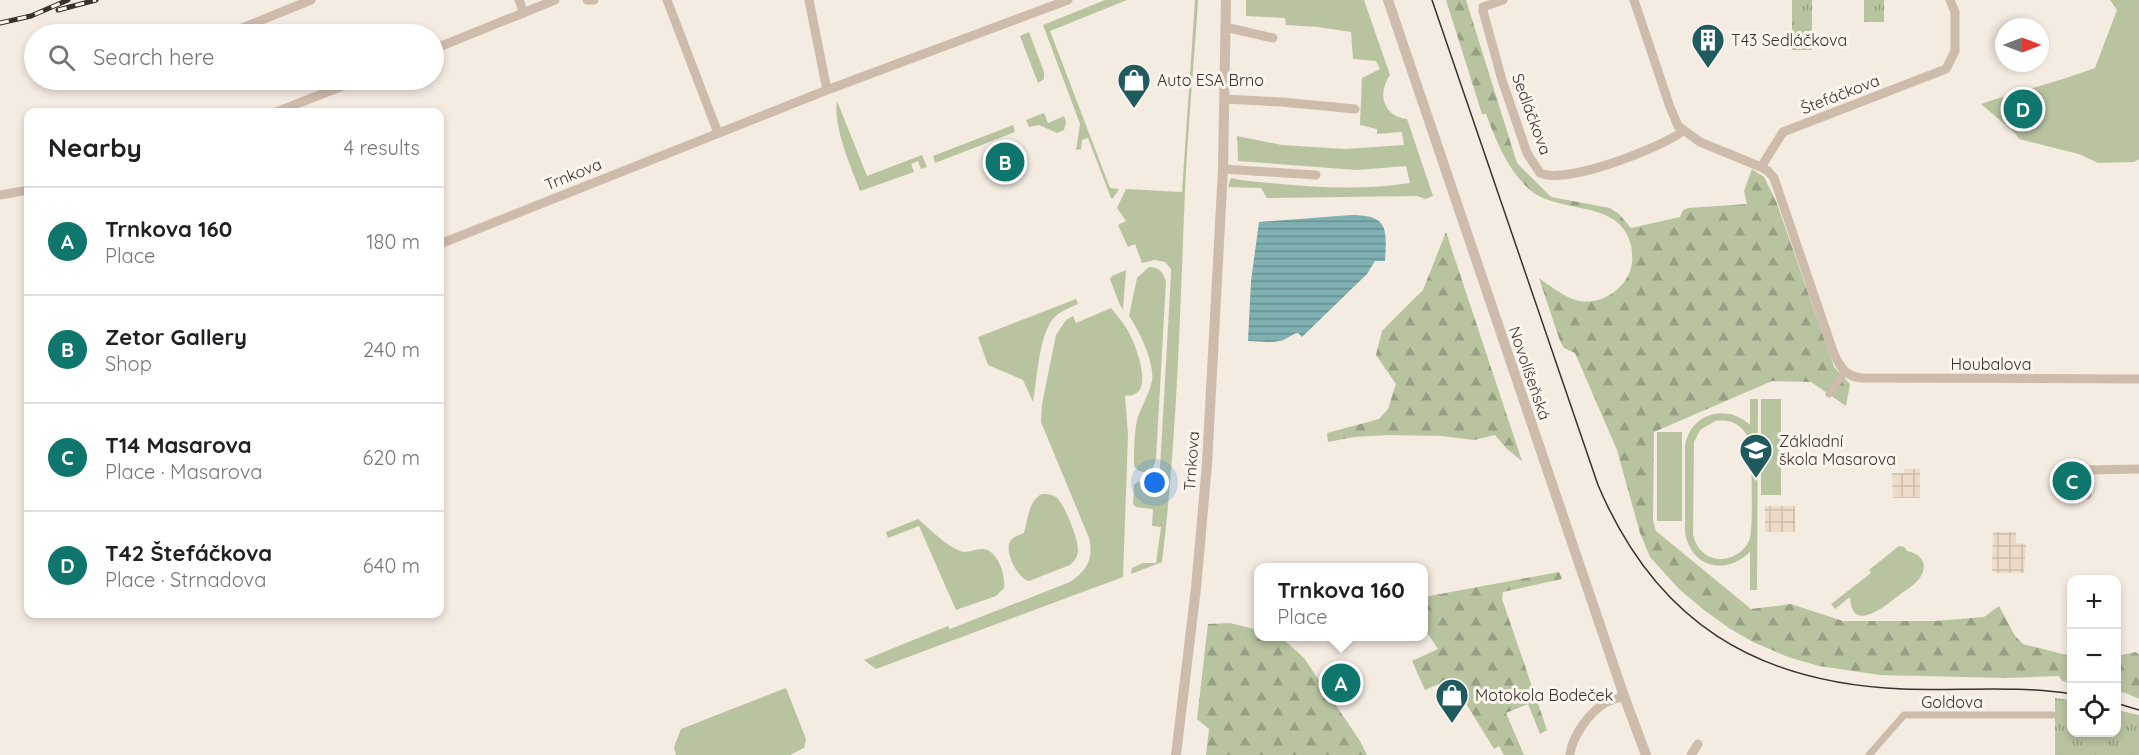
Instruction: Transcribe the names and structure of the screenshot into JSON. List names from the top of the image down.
{
  "streets": {
    "street": [
      "Štefáčkova",
      "Sedláčkova",
      "Trnkova",
      "Houbalova",
      "Novolíšeňská",
      "Goldova"
    ]
  },
  "places": {
    "building": ["T43 Sedláčkova"],
    "shop": ["Auto ESA Brno", "Motokola Bodeček"],
    "school or university": ["Základní škola Masarova"]
  },
  "north": "right",
  "page": {
    "search": "Search here",
    "pins": [
      "D",
      "B",
      "C",
      "A"
    ],
    "heading": ["Nearby", "4 results"],
    "list": [
      {
        "mark": "A",
        "name": "Trnkova 160",
        "note": "Place",
        "value": "180 m"
      },
      {
        "mark": "B",
        "name": "Zetor Gallery",
        "note": "Shop",
        "value": "240 m"
      },
      {
        "mark": "C",
        "name": "T14 Masarova",
        "note": "Place · Masarova",
        "value": "620 m"
      },
      {
        "mark": "D",
        "name": "T42 Štefáčkova",
        "note": "Place · Strnadova",
        "value": "640 m"
      }
    ],
    "popup": ["Trnkova 160", "Place"],
    "map_buttons": ["+", "−"]
  }
}
